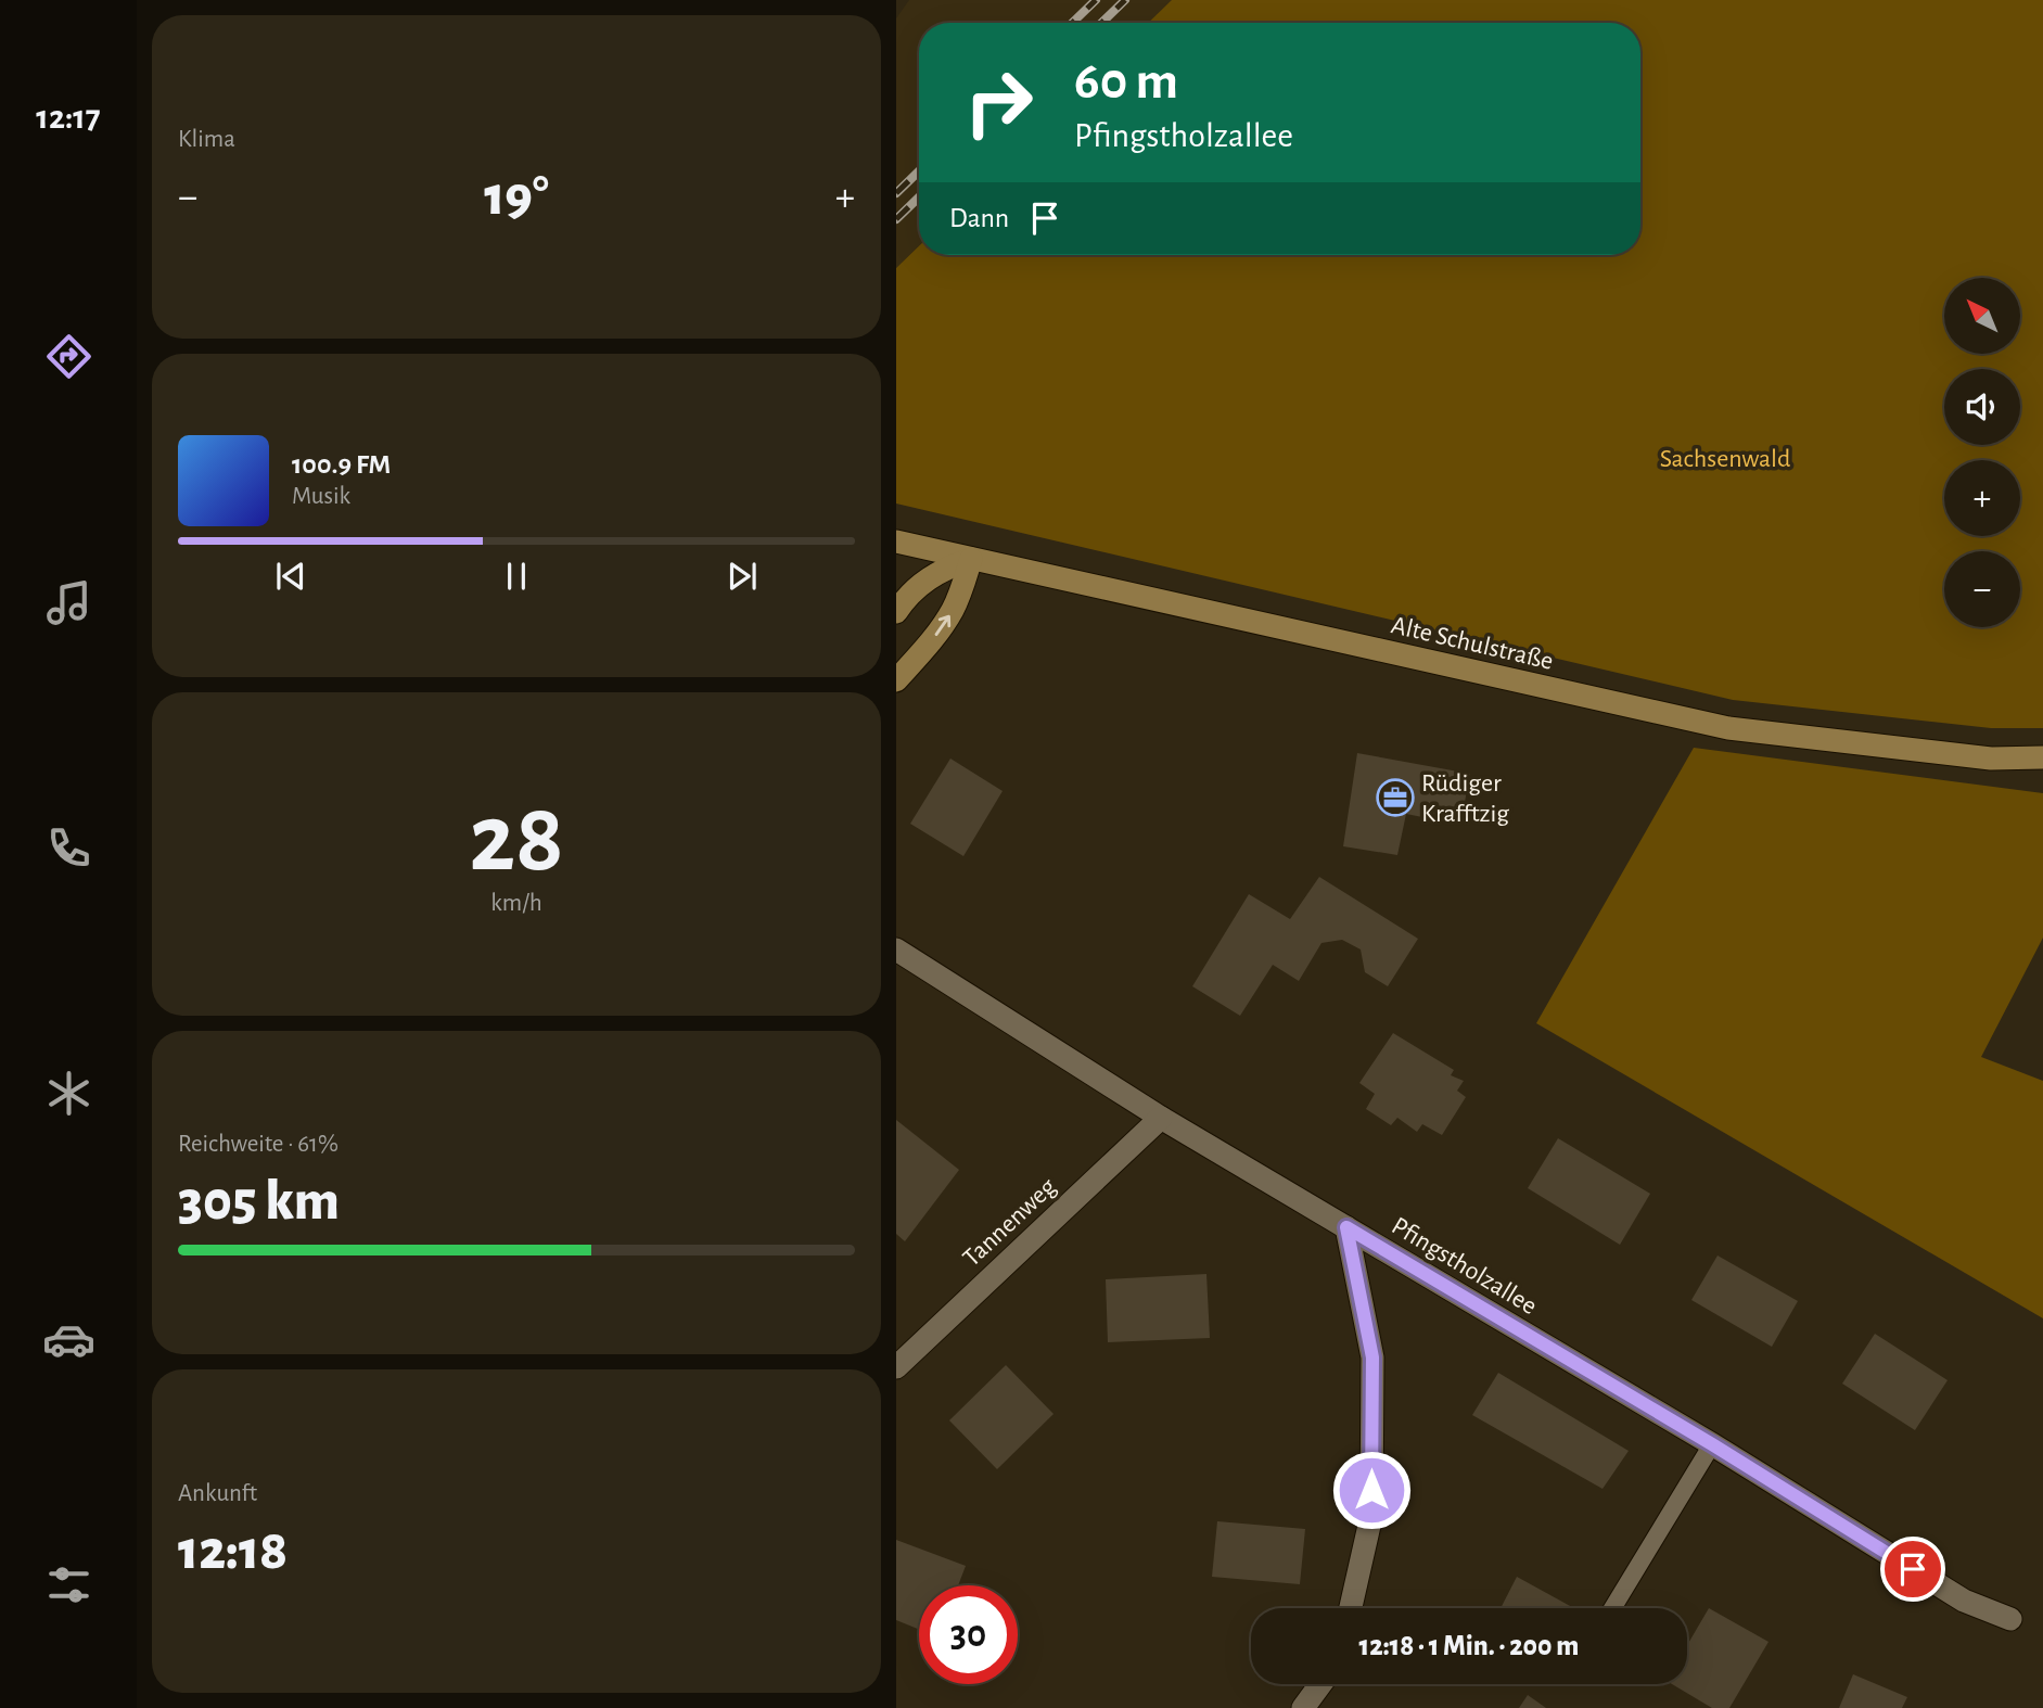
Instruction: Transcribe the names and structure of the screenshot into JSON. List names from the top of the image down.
{
  "streets": {
    "main road": ["Alte Schulstraße"],
    "street": ["Tannenweg", "Pfingstholzallee"]
  },
  "crossings": [
    ["Tannenweg", "Pfingstholzallee"]
  ],
  "parks": ["Sachsenwald"],
  "places": {
    "office": ["Rüdiger Krafftzig"]
  },
  "north": "top left",
  "page": {
    "tabs": "12:17",
    "tile": [
      "Klima",
      ["28", "km/h"],
      ["Reichweite · 61%", "305 km"],
      ["Ankunft", "12:18"]
    ],
    "turn": ["60 m", "Pfingstholzallee"],
    "heat": ["−", "19°", "+"],
    "then": "Dann",
    "map_buttons": ["+", "−"],
    "song": ["100.9 FM", "Musik"],
    "limit": "30",
    "trip": "12:18 · 1 Min. · 200 m"
  }
}
